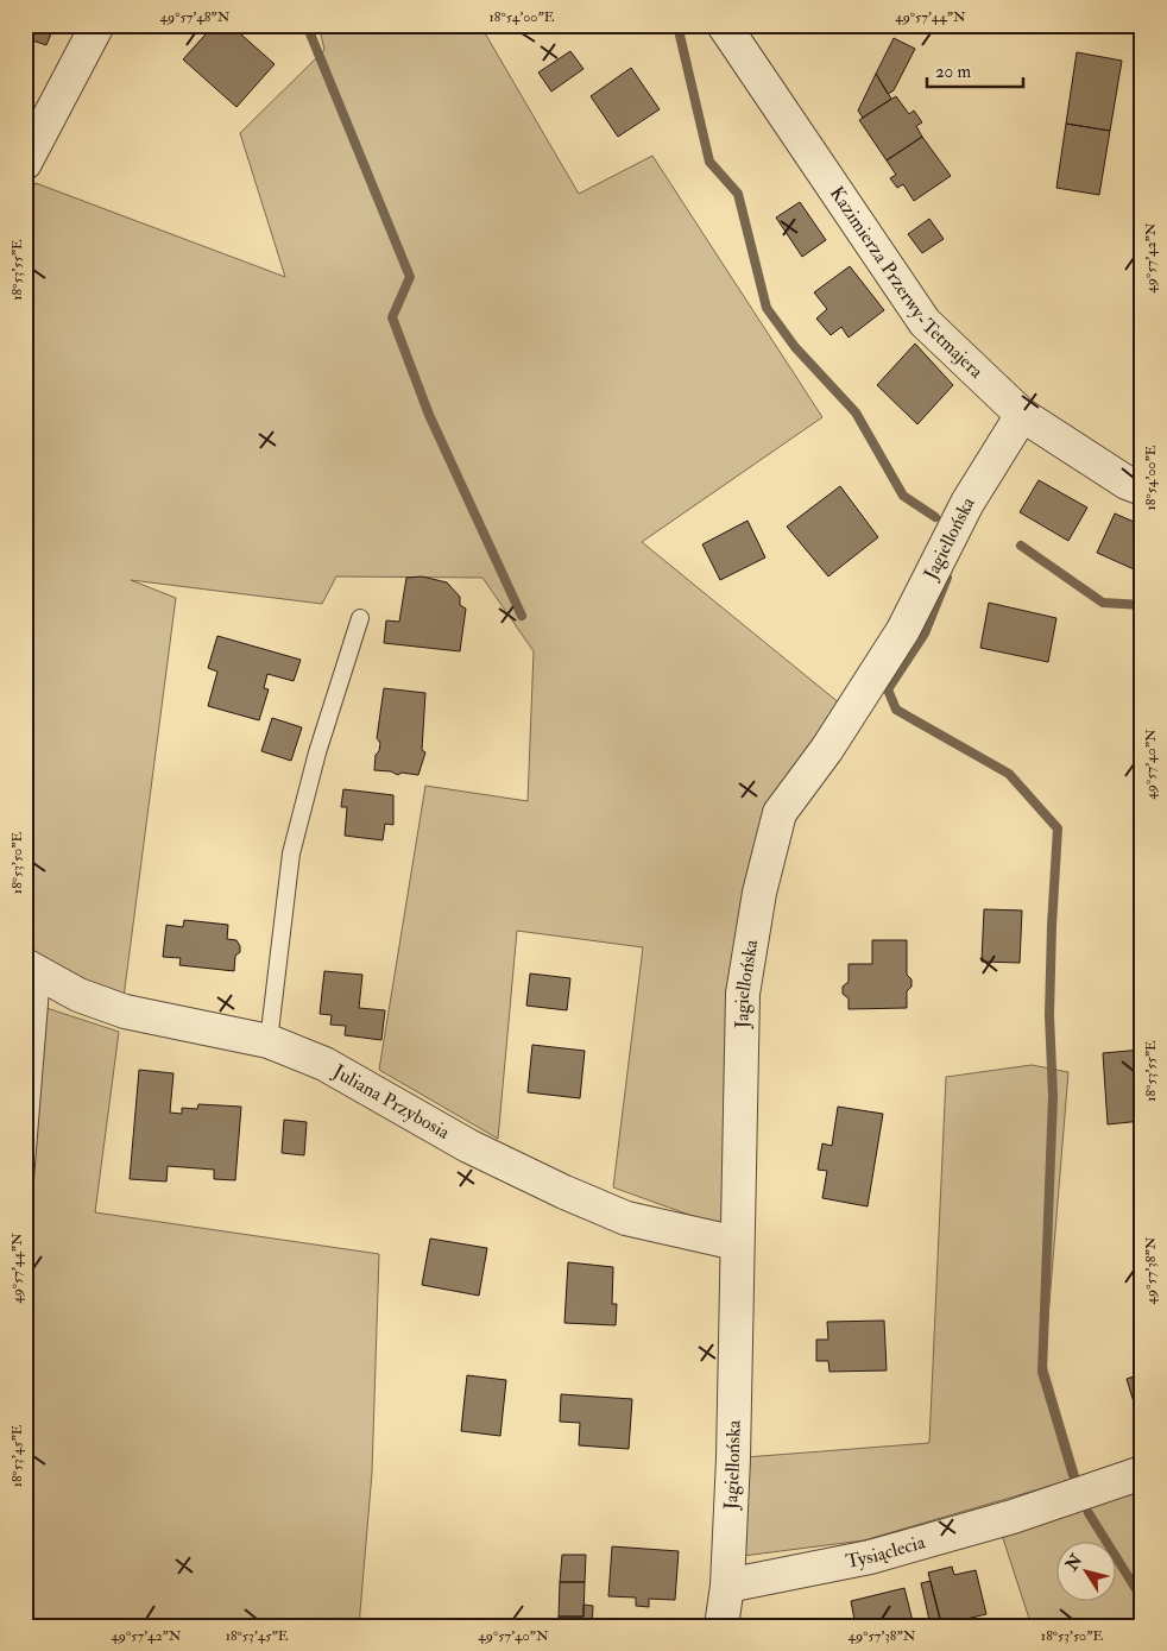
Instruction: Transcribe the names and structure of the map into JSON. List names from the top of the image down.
{
  "streets": {
    "street": [
      "Kazimierza Przerwy-Tetmajera",
      "Jagiellońska",
      "Juliana Przybosia",
      "Tysiąclecia"
    ]
  },
  "crossings": [
    ["Kazimierza Przerwy-Tetmajera", "Jagiellońska"],
    ["Jagiellońska", "Juliana Przybosia"],
    ["Jagiellońska", "Tysiąclecia"]
  ],
  "scale_bar": "20 m",
  "north": "top left",
  "coordinates": [
    "49°57'48\"N",
    "18°54'00\"E",
    "49°57'44\"N",
    "49°57'42\"N",
    "18°53'55\"E",
    "49°57'40\"N",
    "18°53'50\"E",
    "49°57'38\"N",
    "18°53'45\"E"
  ]
}
